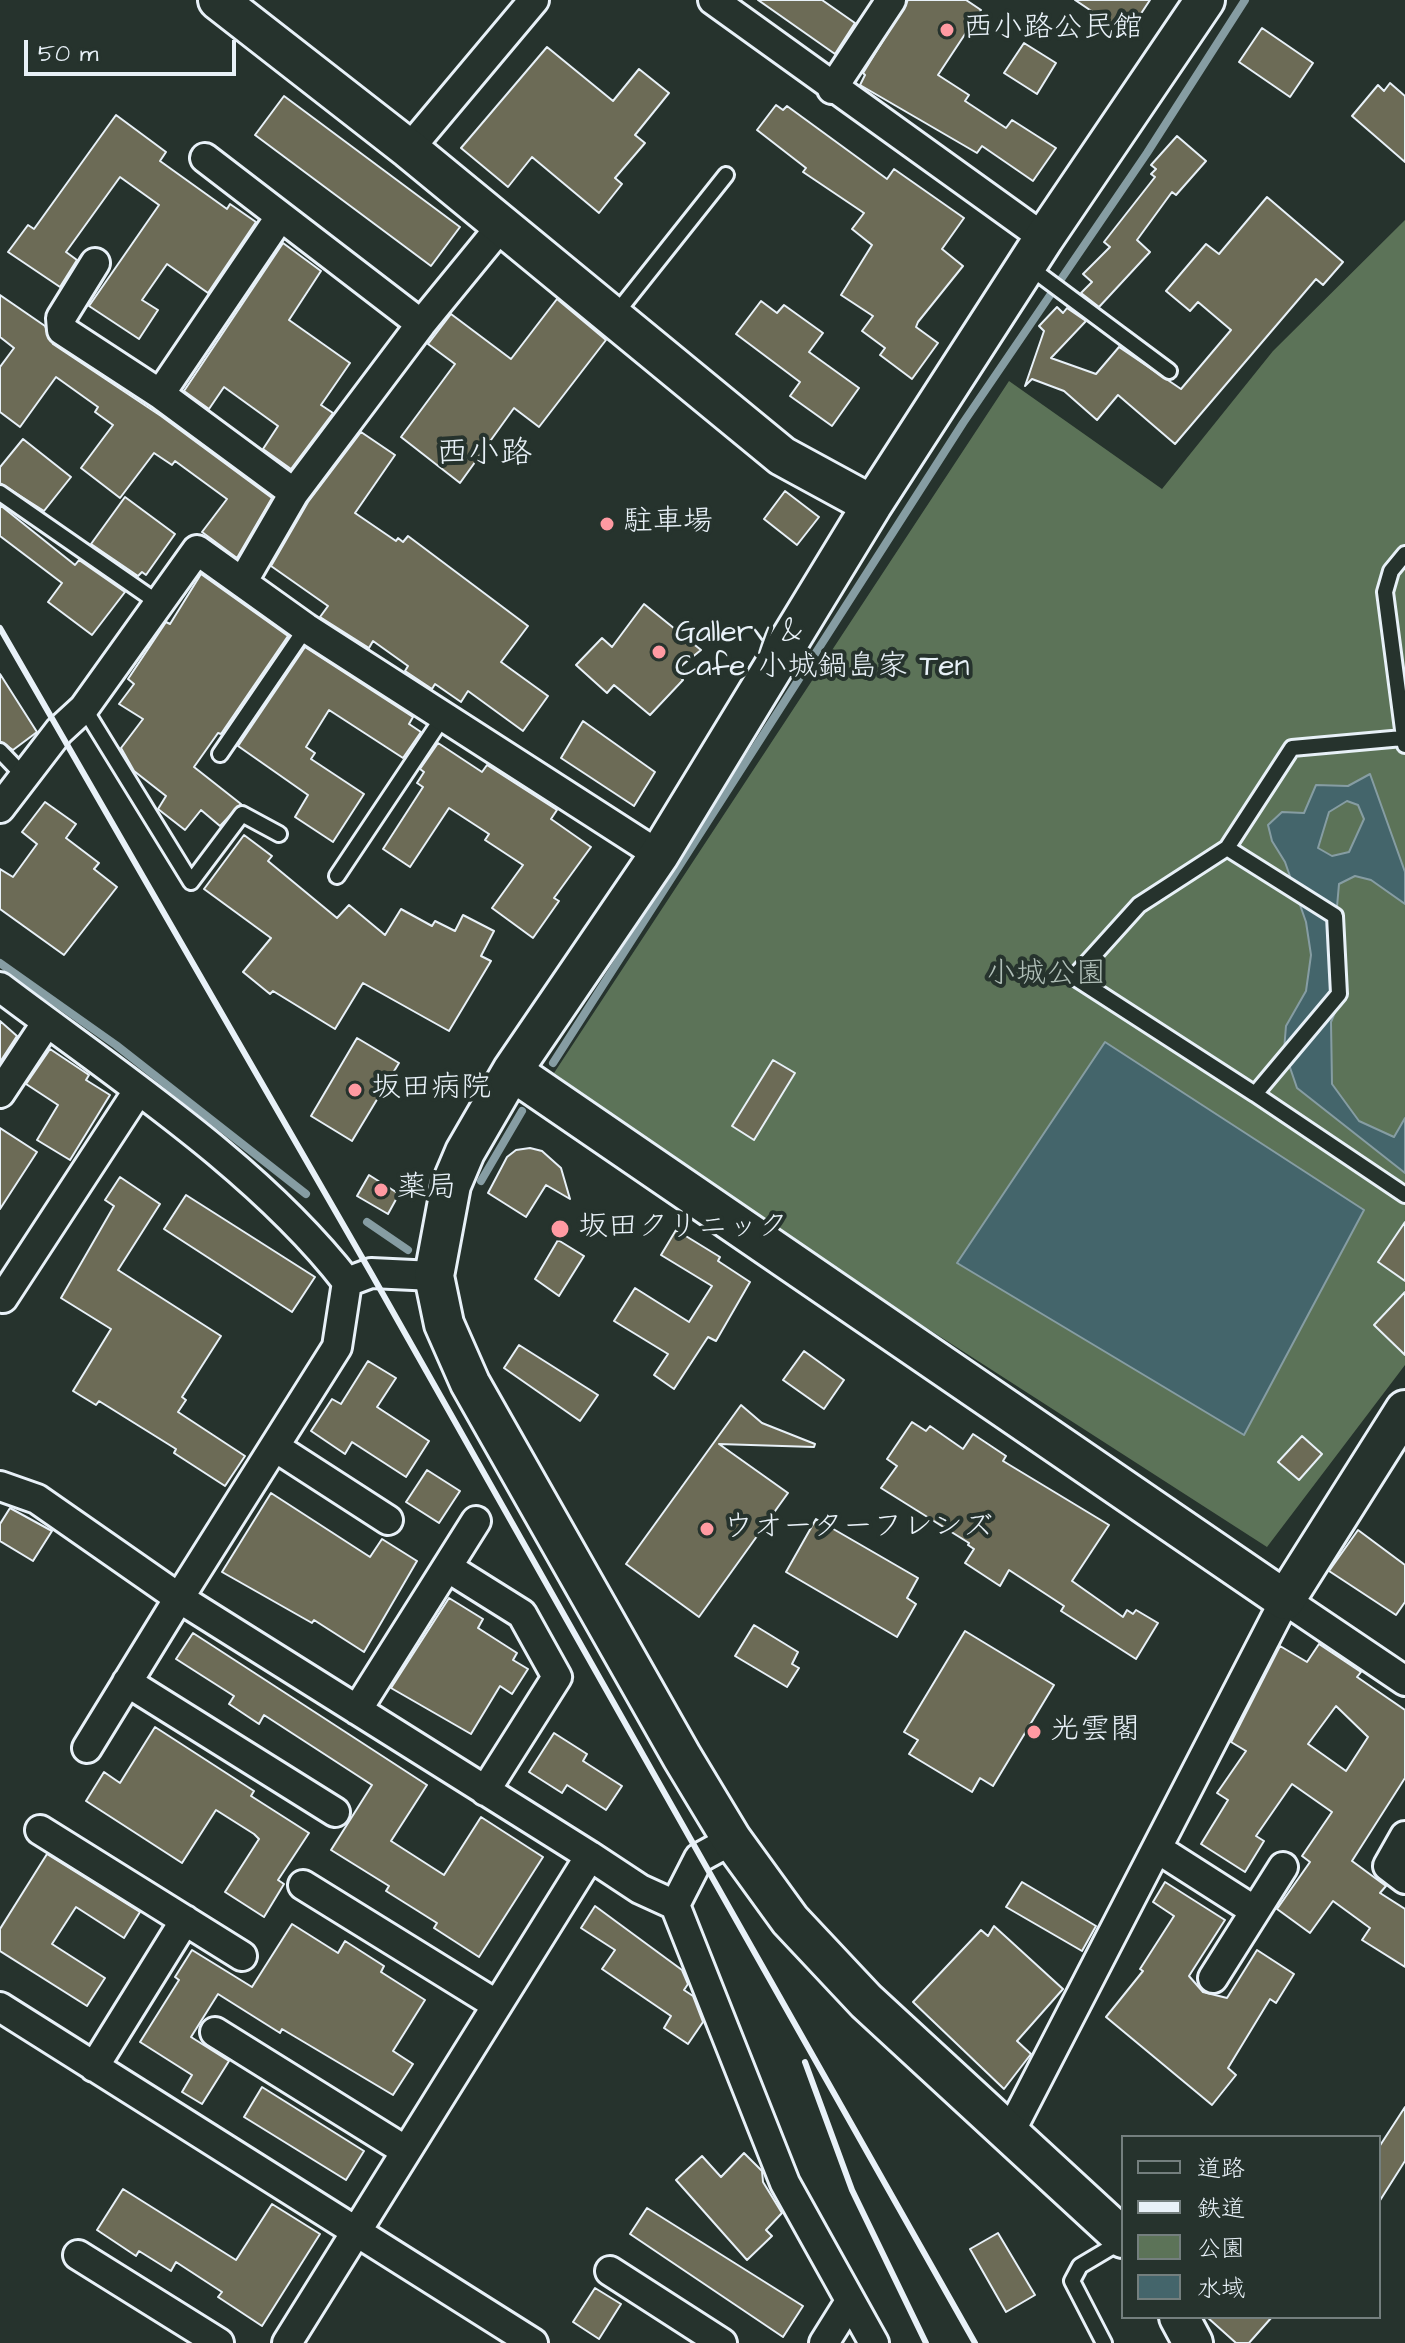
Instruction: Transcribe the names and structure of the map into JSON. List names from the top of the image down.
{
  "districts": ["西小路"],
  "parks": ["小城公園"],
  "places": [
    "西小路公民館",
    "駐車場",
    "Gallery & Cafe 小城鍋島家 Ten",
    "坂田病院",
    "薬局",
    "坂田クリニック",
    "ウオーターフレンズ",
    "光雲閣"
  ],
  "legend": [
    "道路",
    "鉄道",
    "公園",
    "水域"
  ],
  "scale_bar": "50 m"
}
